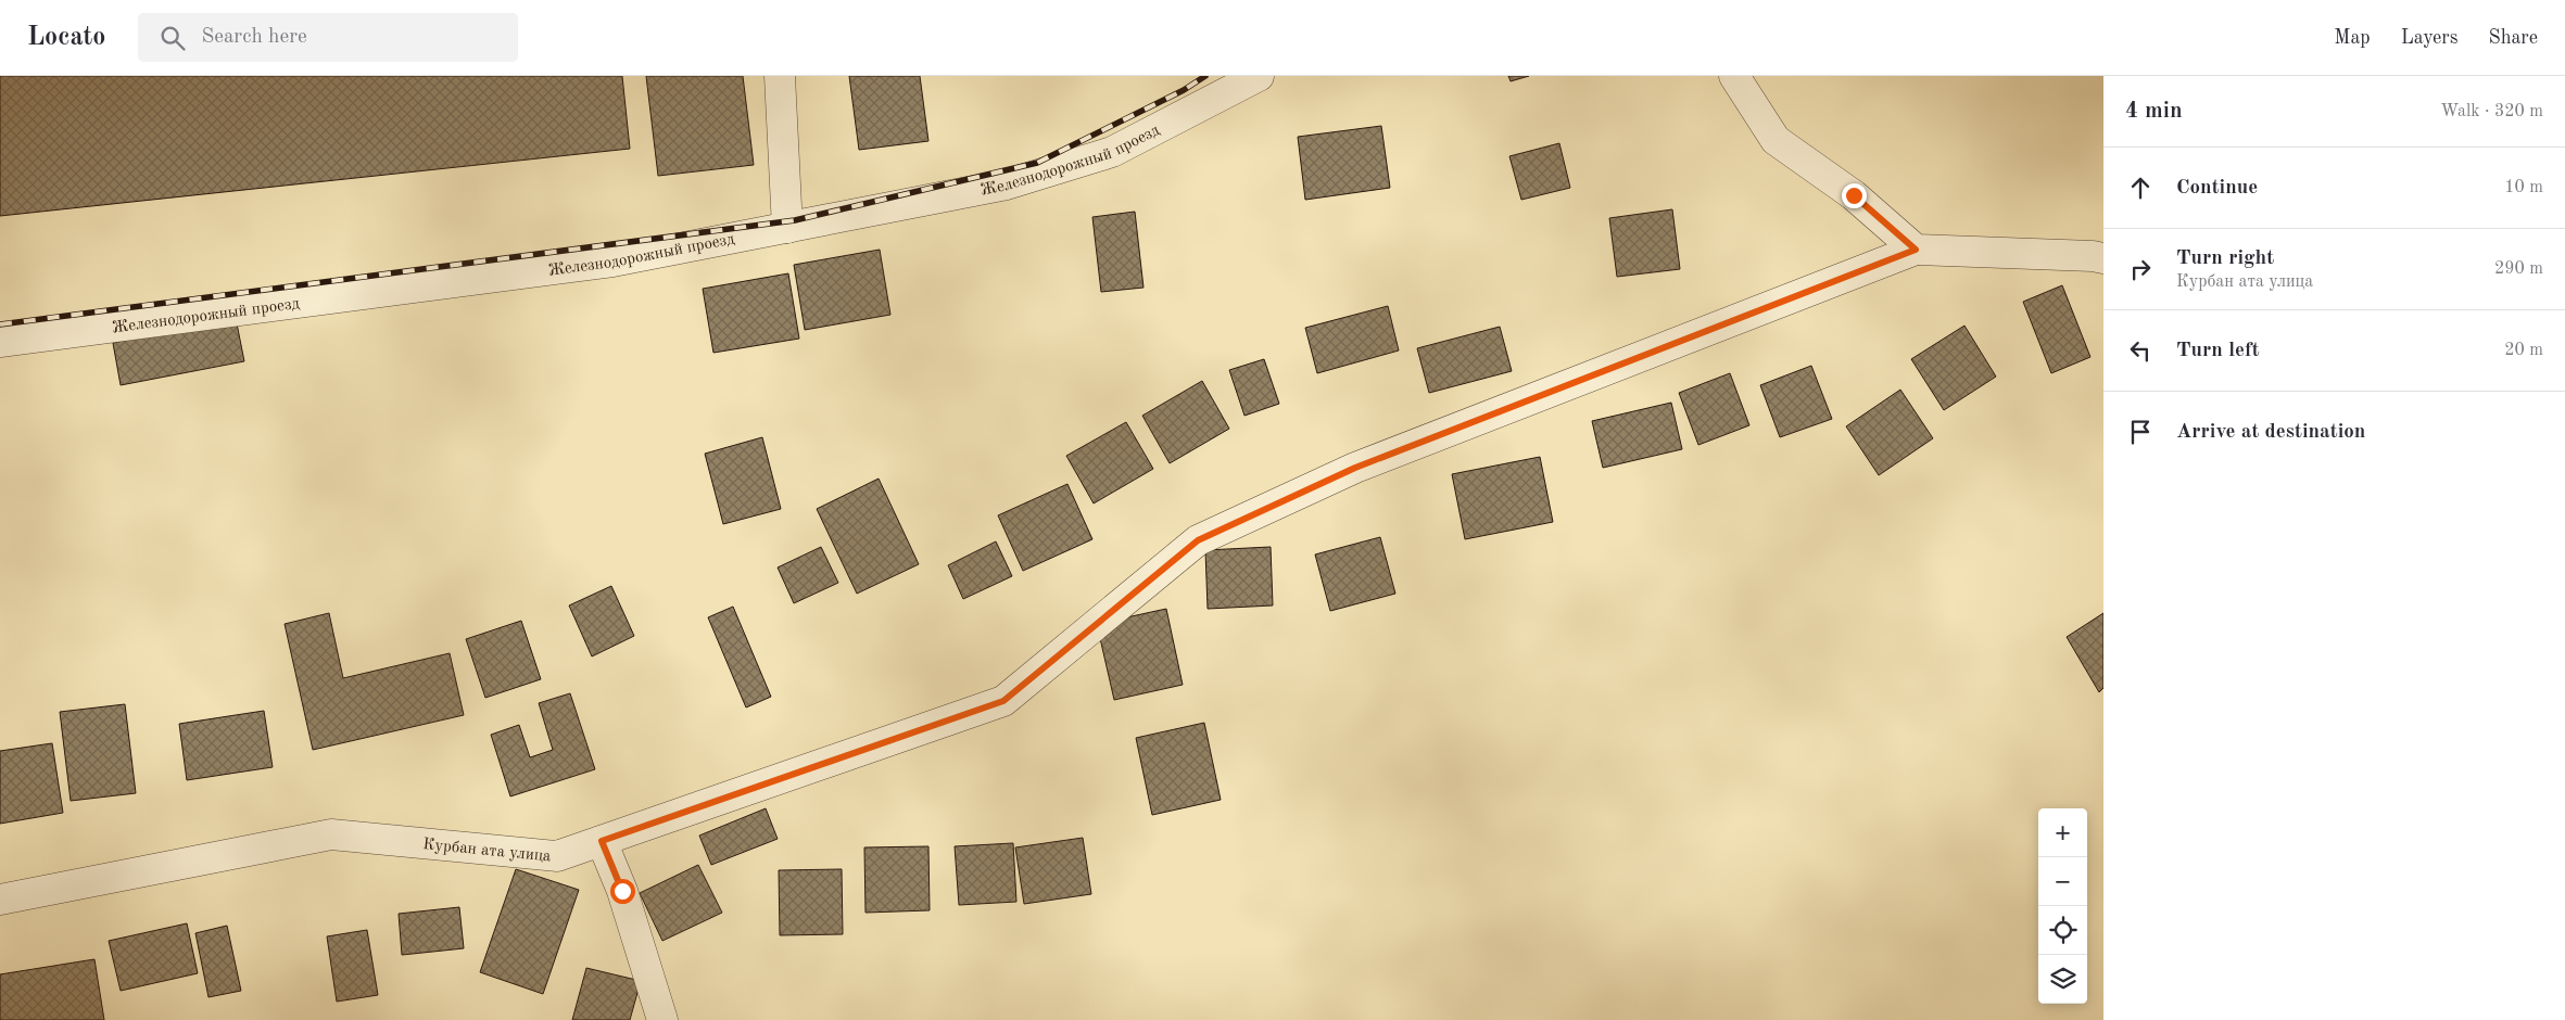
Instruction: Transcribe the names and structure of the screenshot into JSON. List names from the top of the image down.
{
  "streets": {
    "street": ["Железнодорожный проезд", "Курбан ата улица"]
  },
  "page": {
    "header": "Locato",
    "search": "Search here",
    "nav": ["Map", "Layers", "Share"],
    "heading": ["4 min", "Walk · 320 m"],
    "list": [
      ["Continue", "10 m"],
      ["Turn right", "Курбан ата улица", "290 m"],
      ["Turn left", "20 m"],
      "Arrive at destination"
    ],
    "map_buttons": ["+", "−"]
  }
}
